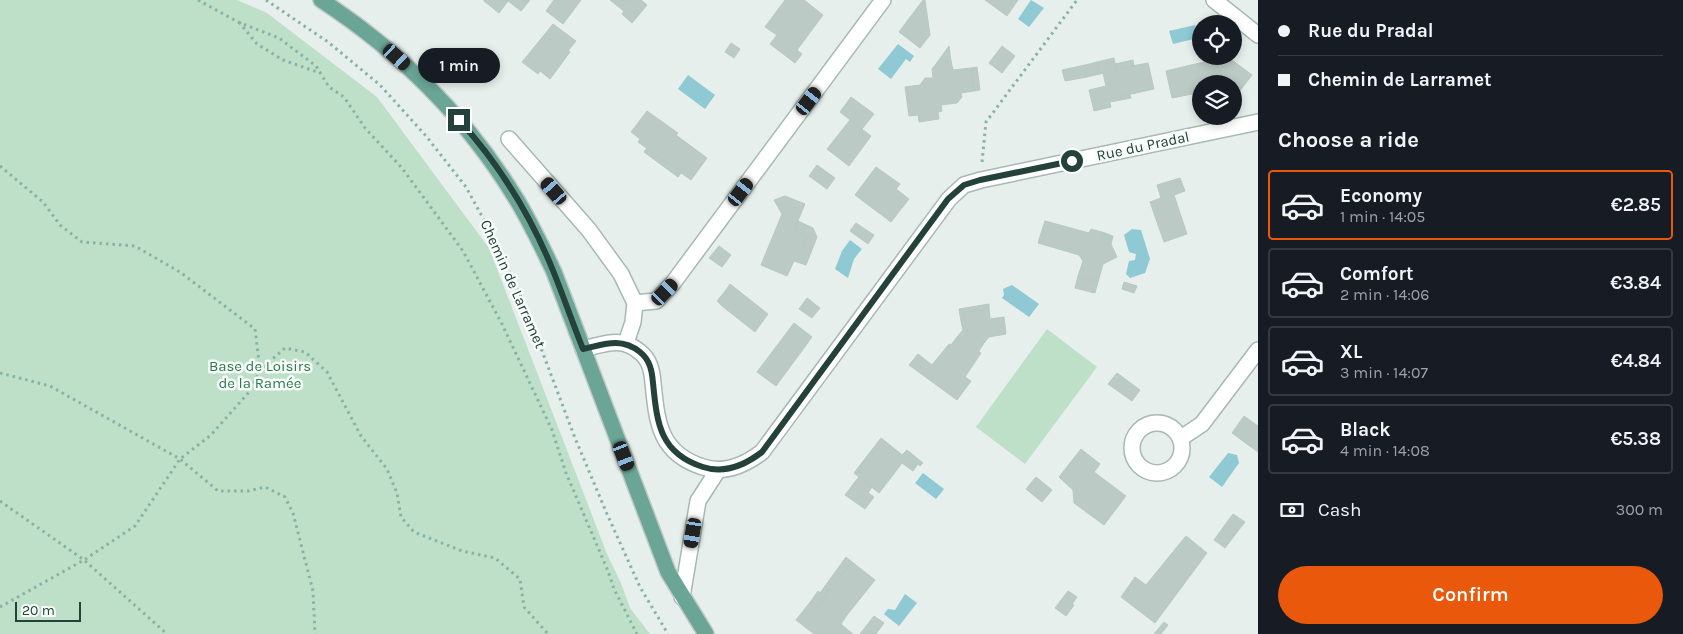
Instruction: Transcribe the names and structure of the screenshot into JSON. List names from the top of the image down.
{
  "streets": {
    "street": ["Rue du Pradal"],
    "path": ["Chemin de Larramet"]
  },
  "parks": ["Base de Loisirs de la Ramée"],
  "scale_bar": "20 m",
  "page": {
    "banner": ["Rue du Pradal", "Chemin de Larramet"],
    "bubble": "1 min",
    "heading": "Choose a ride",
    "list": [
      {
        "name": "Economy",
        "note": "1 min · 14:05",
        "value": "€2.85"
      },
      {
        "name": "Comfort",
        "note": "2 min · 14:06",
        "value": "€3.84"
      },
      {
        "name": "XL",
        "note": "3 min · 14:07",
        "value": "€4.84"
      },
      {
        "name": "Black",
        "note": "4 min · 14:08",
        "value": "€5.38"
      }
    ],
    "pay": ["Cash", "300 m"],
    "buttons": "Confirm",
    "scale": "20 m"
  }
}
